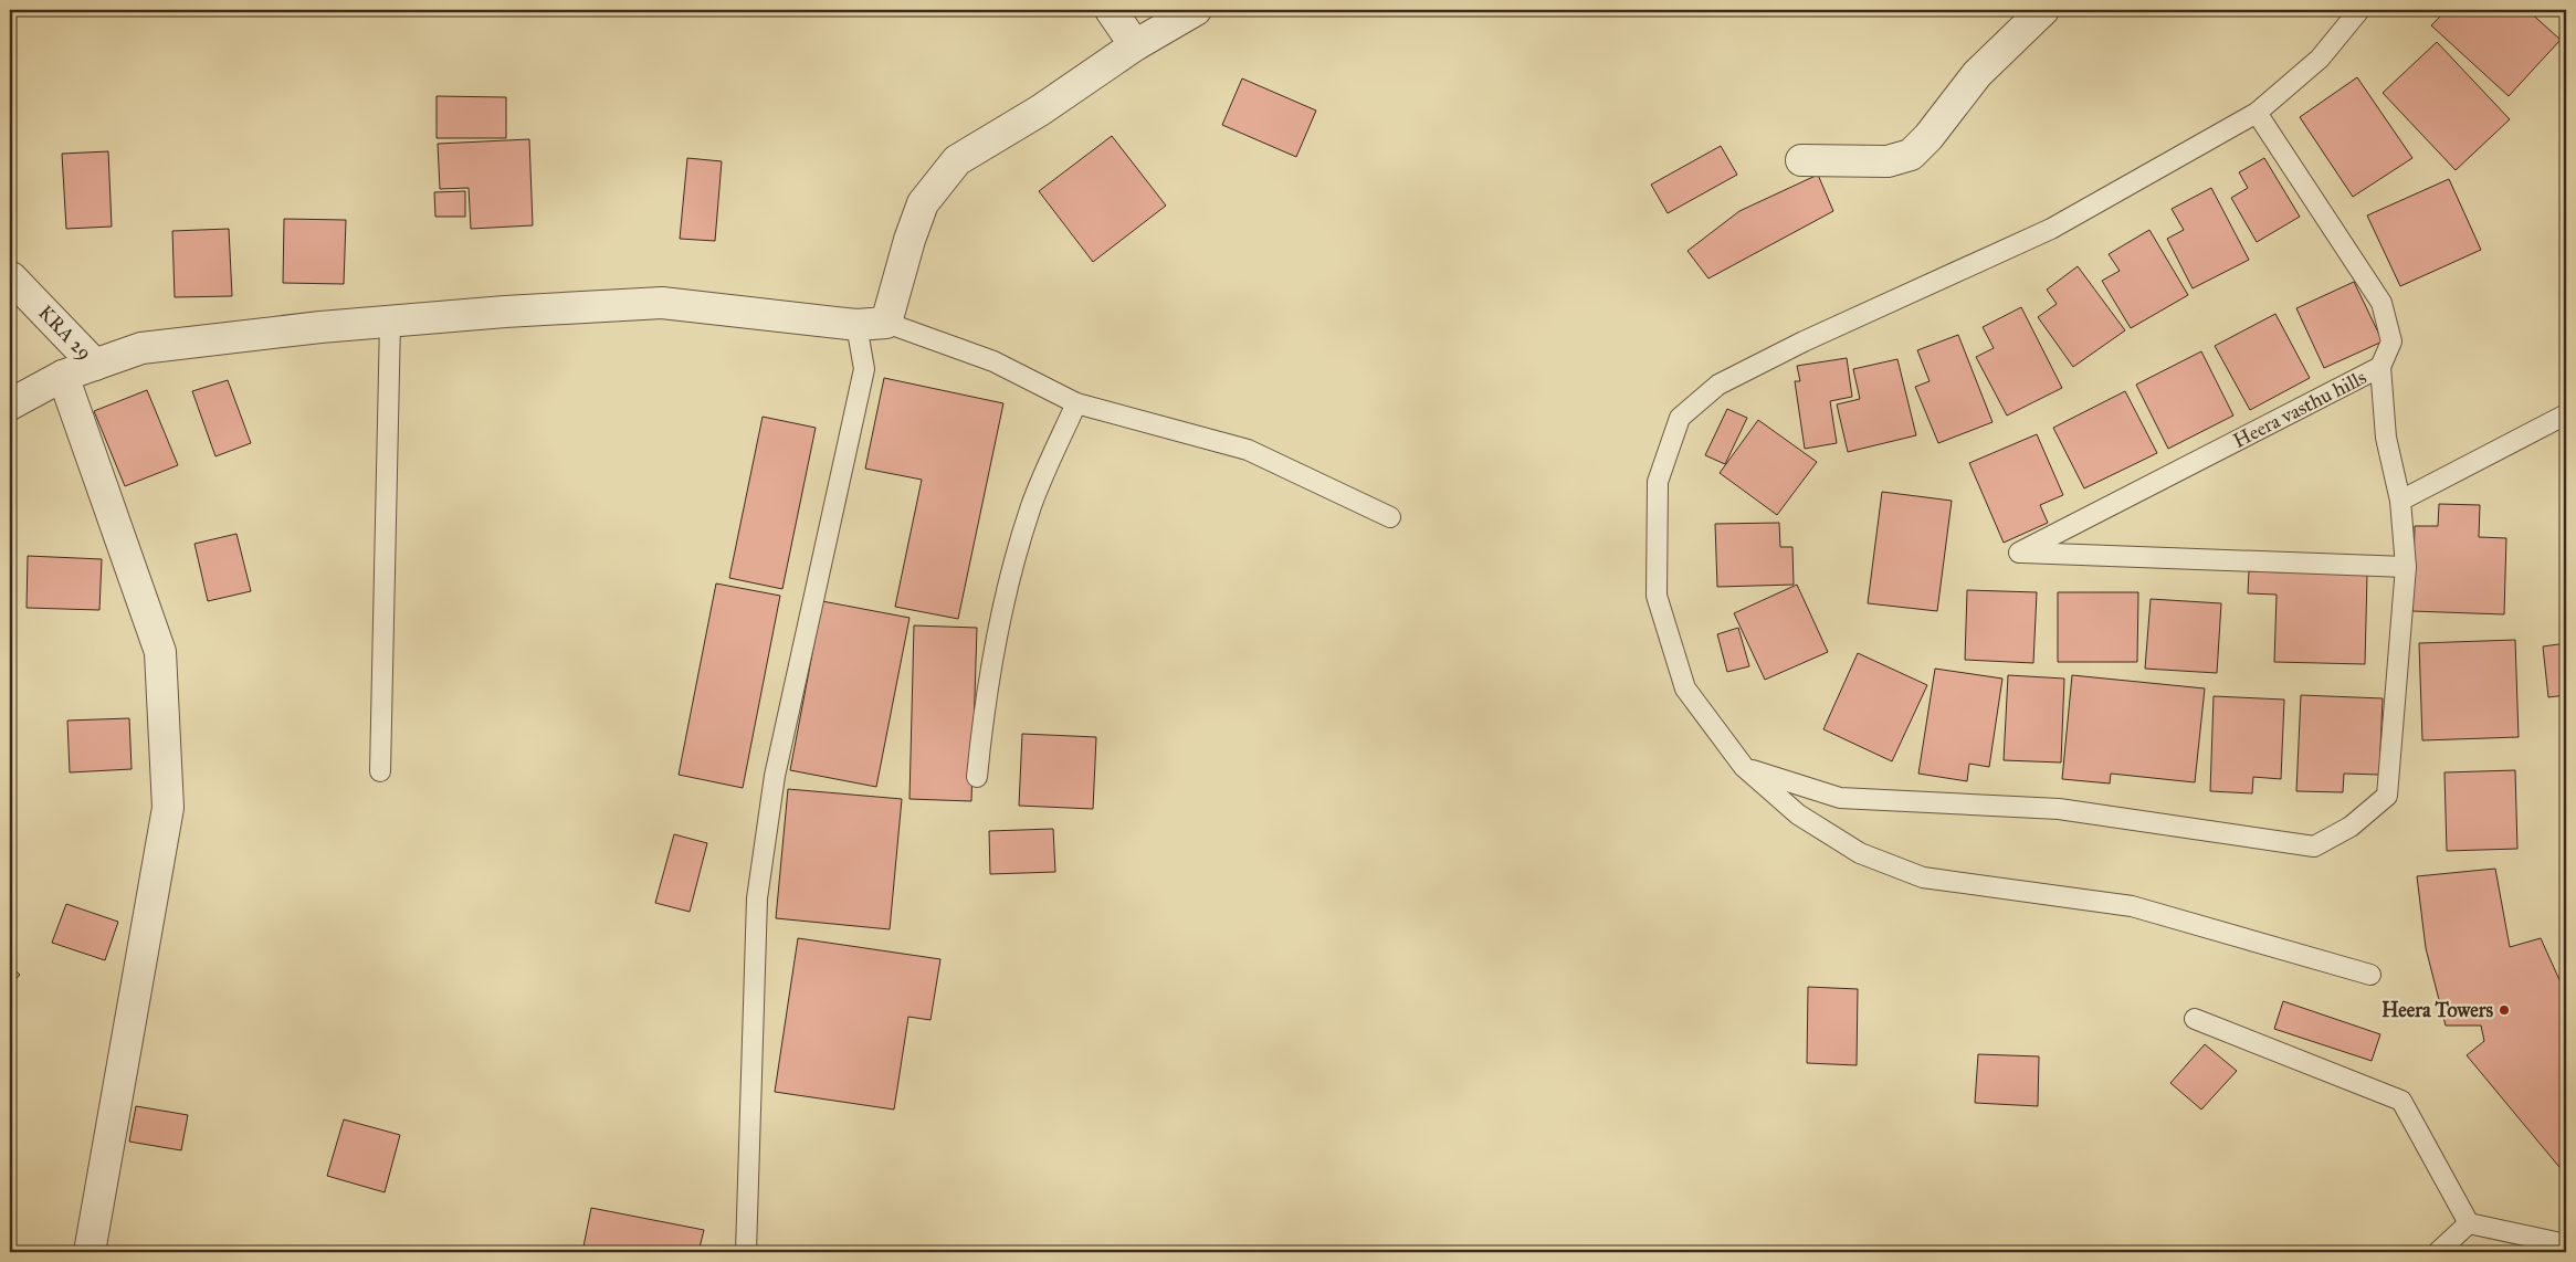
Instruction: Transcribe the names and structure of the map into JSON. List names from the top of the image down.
{
  "streets": {
    "street": ["KRA 29"],
    "lane": ["Heera vasthu hills"]
  },
  "places": ["Heera Towers"]
}
